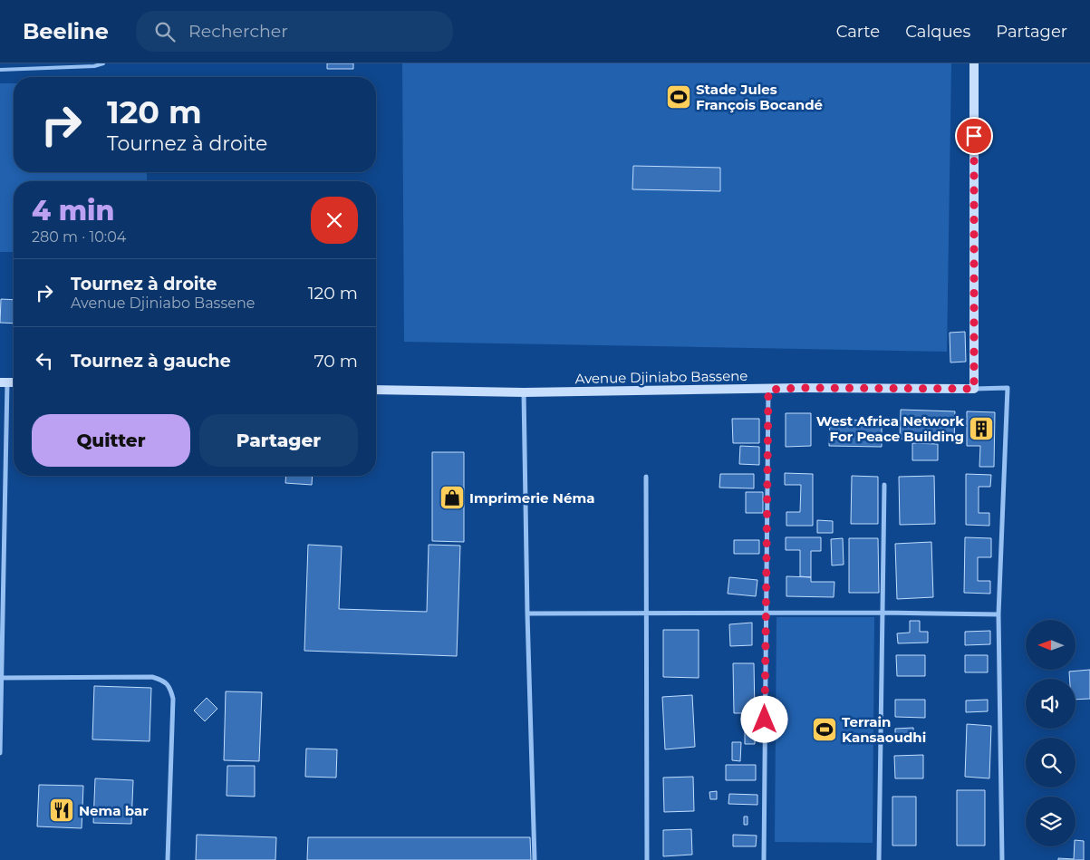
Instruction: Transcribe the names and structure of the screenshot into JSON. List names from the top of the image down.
{
  "streets": {
    "main road": ["Avenue Djiniabo Bassene"]
  },
  "places": {
    "sports": ["Stade Jules François Bocandé", "Terrain Kansaoudhi"],
    "building": ["West Africa Network For Peace Building"],
    "shop": ["Imprimerie Néma"],
    "restaurant": ["Nema bar"]
  },
  "north": "left",
  "page": {
    "header": "Beeline",
    "search": "Rechercher",
    "nav": ["Carte", "Calques", "Partager"],
    "turn": ["120 m", "Tournez à droite"],
    "heading": ["4 min", "280 m · 10:04"],
    "list": [
      {
        "name": "Tournez à droite",
        "note": "Avenue Djiniabo Bassene",
        "value": "120 m"
      },
      {
        "name": "Tournez à gauche",
        "value": "70 m"
      }
    ],
    "buttons": ["Quitter", "Partager"]
  }
}
